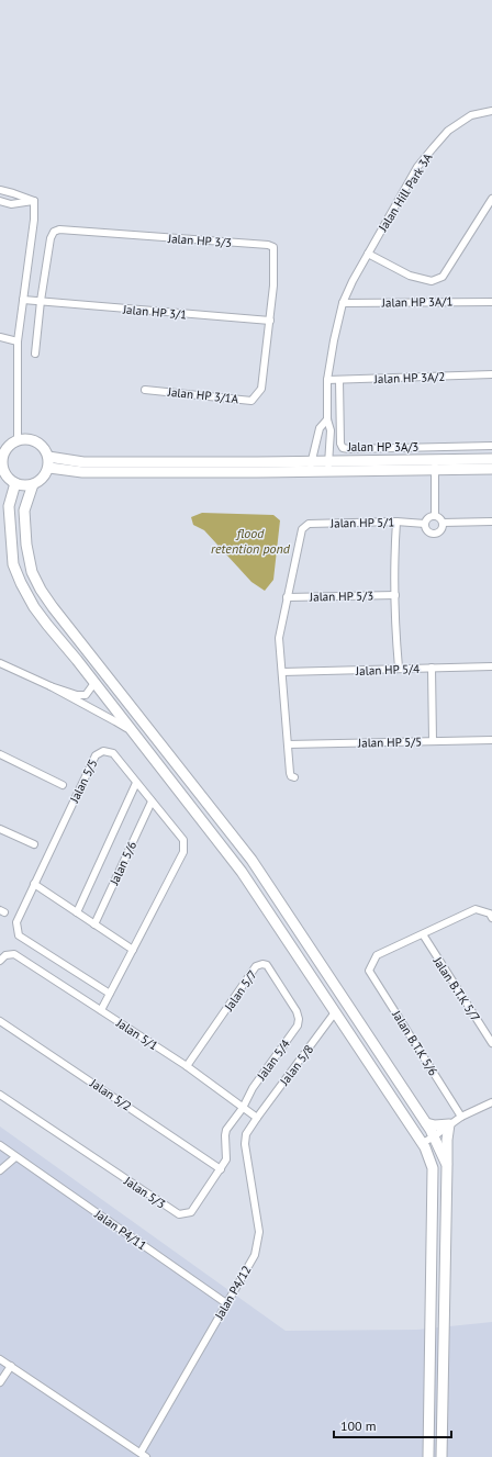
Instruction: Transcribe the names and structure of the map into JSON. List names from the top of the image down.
{
  "streets": {
    "street": [
      "Jalan Hill Park 3A",
      "Jalan HP 3/3",
      "Jalan HP 3A/1",
      "Jalan HP 3/1",
      "Jalan HP 3A/2",
      "Jalan HP 3/1A",
      "Jalan HP 3A/3",
      "Jalan HP 5/1",
      "Jalan HP 5/3",
      "Jalan HP 5/4",
      "Jalan HP 5/5",
      "Jalan 5/5",
      "Jalan 5/6",
      "Jalan B.T.K 5/7",
      "Jalan 5/7",
      "Jalan 5/1",
      "Jalan B.T.K 5/6",
      "Jalan 5/4",
      "Jalan 5/8",
      "Jalan 5/2",
      "Jalan 5/3",
      "Jalan P4/11",
      "Jalan P4/12"
    ]
  },
  "crossings": [
    ["Jalan Hill Park 3A", "Jalan HP 3A/1"],
    ["Jalan Hill Park 3A", "Jalan HP 3A/2"],
    ["Jalan HP 3/3", "Jalan HP 3/1"],
    ["Jalan HP 3/3", "Jalan HP 3/1A"],
    ["Jalan HP 3/1", "Jalan HP 3/1A"],
    ["Jalan HP 3A/2", "Jalan HP 3A/3"],
    ["Jalan HP 5/1", "Jalan HP 5/3"],
    ["Jalan 5/5", "Jalan 5/6"],
    ["Jalan 5/5", "Jalan 5/1"],
    ["Jalan B.T.K 5/7", "Jalan B.T.K 5/6"],
    ["Jalan 5/7", "Jalan 5/1"],
    ["Jalan 5/7", "Jalan 5/4"],
    ["Jalan 5/1", "Jalan 5/4"],
    ["Jalan 5/1", "Jalan 5/8"],
    ["Jalan 5/1", "Jalan 5/3"],
    ["Jalan 5/1", "Jalan P4/12"],
    ["Jalan 5/4", "Jalan 5/3"],
    ["Jalan 5/8", "Jalan P4/12"],
    ["Jalan 5/2", "Jalan 5/3"],
    ["Jalan P4/11", "Jalan P4/12"]
  ],
  "water": ["flood retention pond"],
  "scale_bar": "100 m"
}
